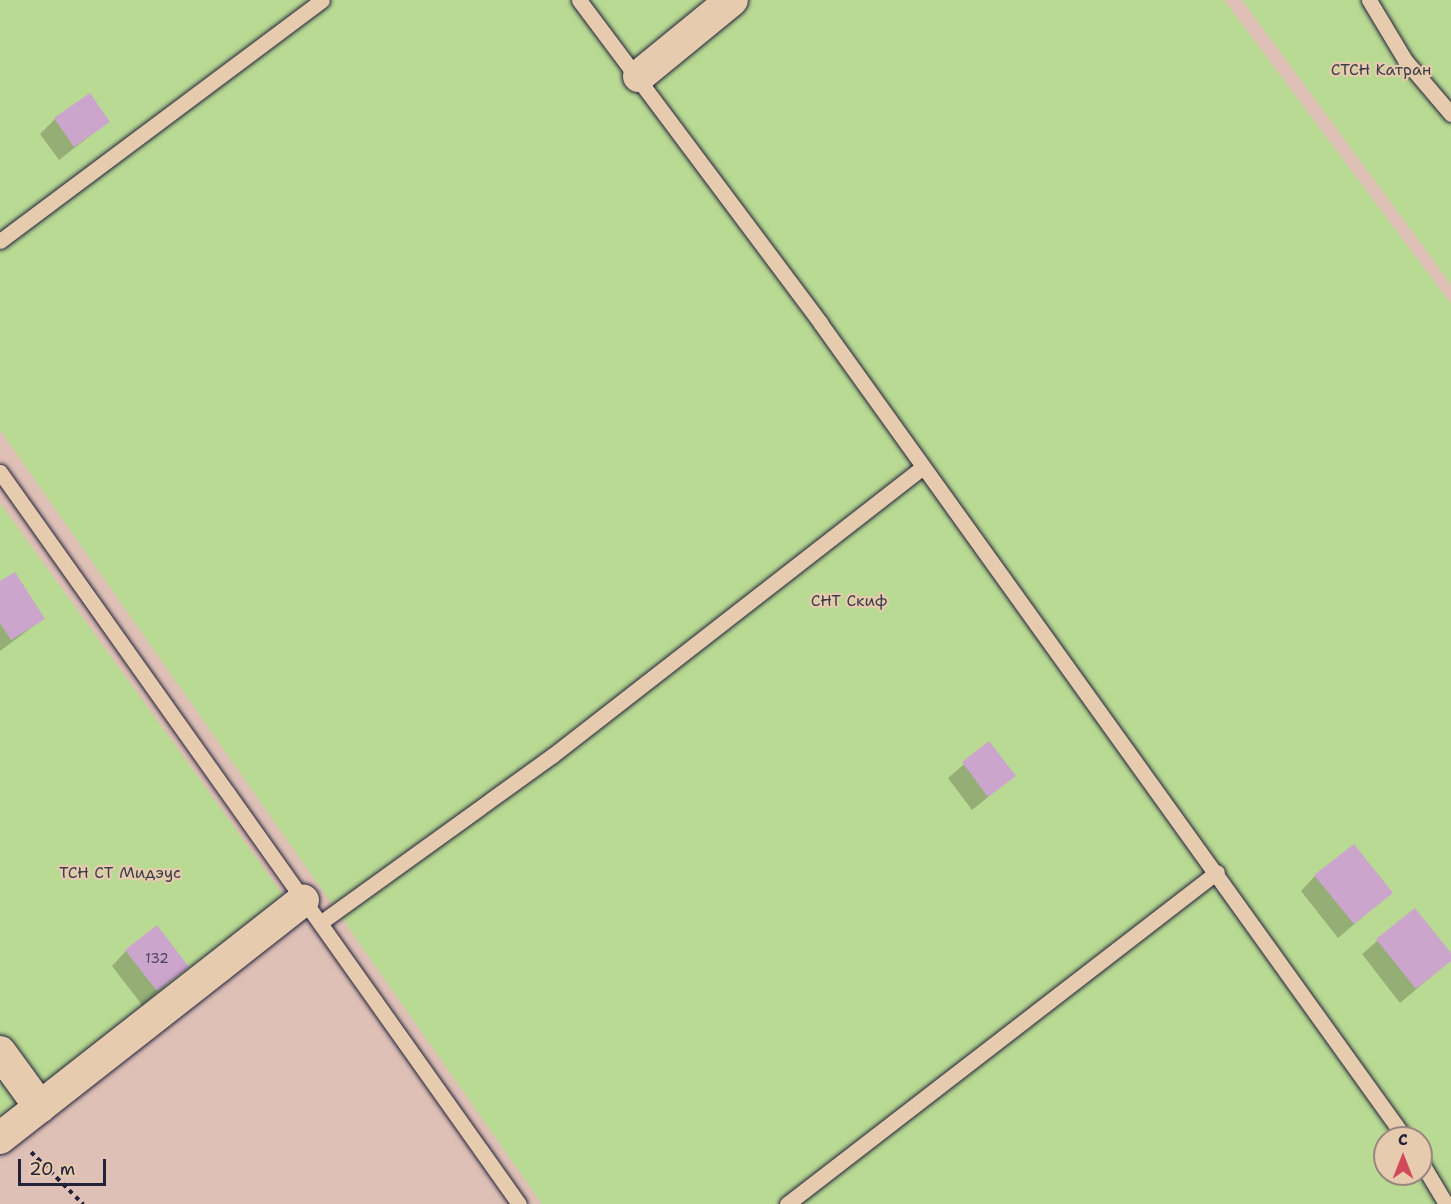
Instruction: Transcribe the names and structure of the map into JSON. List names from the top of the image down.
{
  "parks": ["СТСН Катран", "СНТ Скиф", "ТСН СТ Мидэус"],
  "house_numbers": ["132"],
  "scale_bar": "20 m",
  "north": "top"
}
